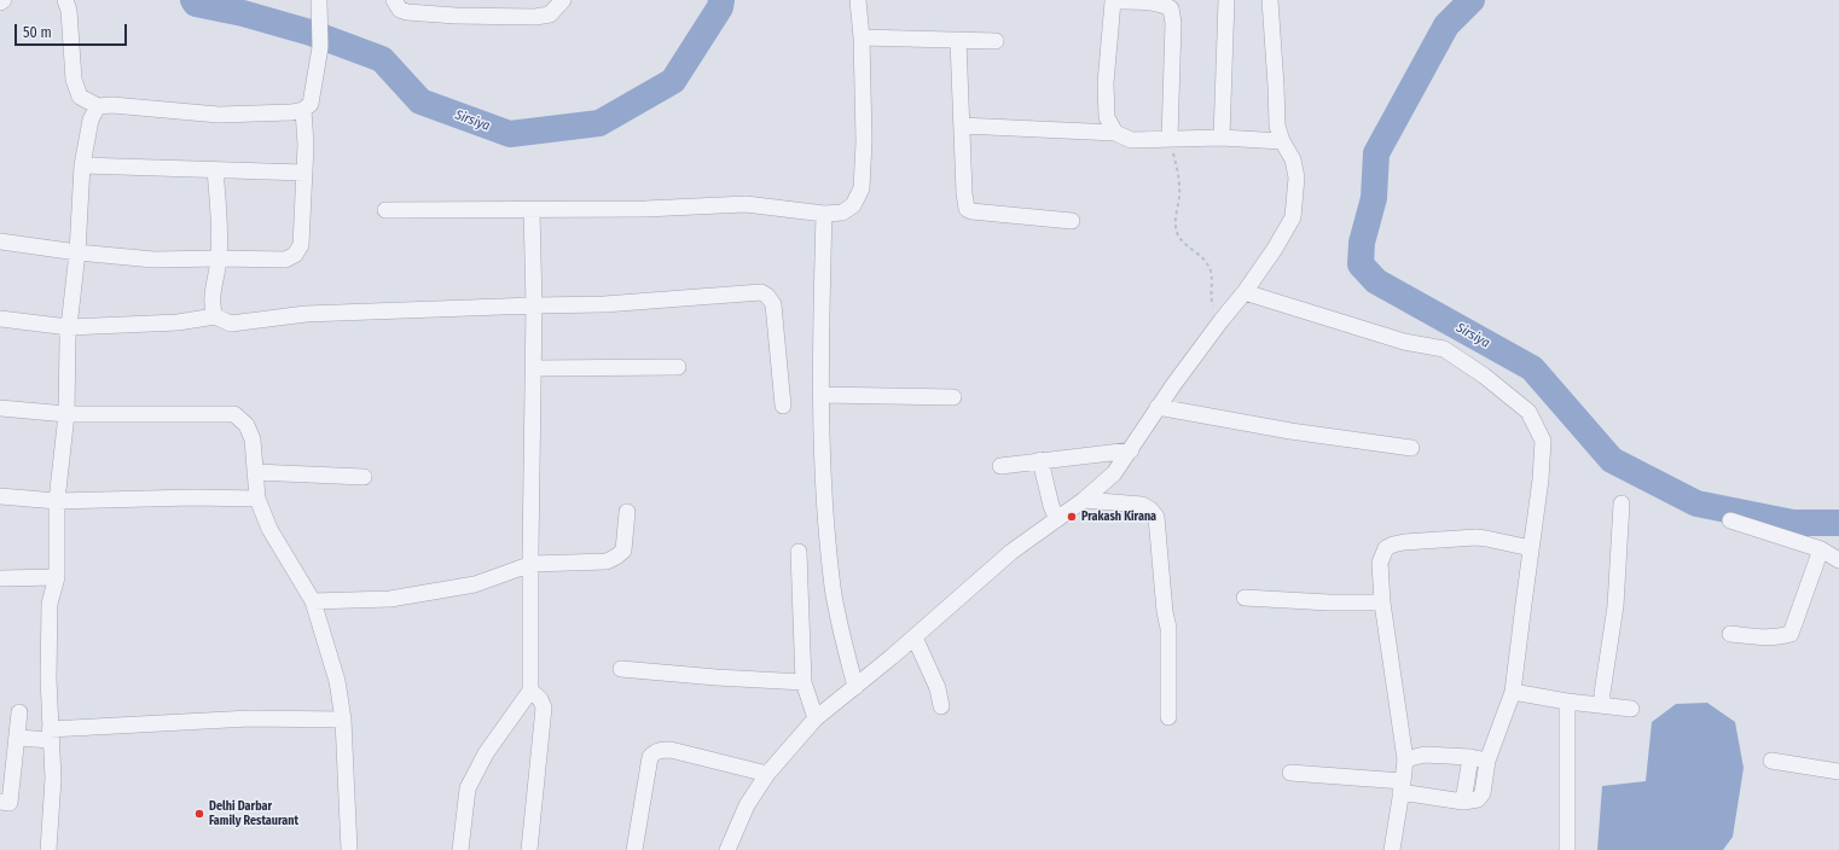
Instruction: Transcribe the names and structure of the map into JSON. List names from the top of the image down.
{
  "water": ["Sirsiya"],
  "places": ["Prakash Kirana", "Delhi Darbar Family Restaurant"],
  "scale_bar": "50 m"
}
